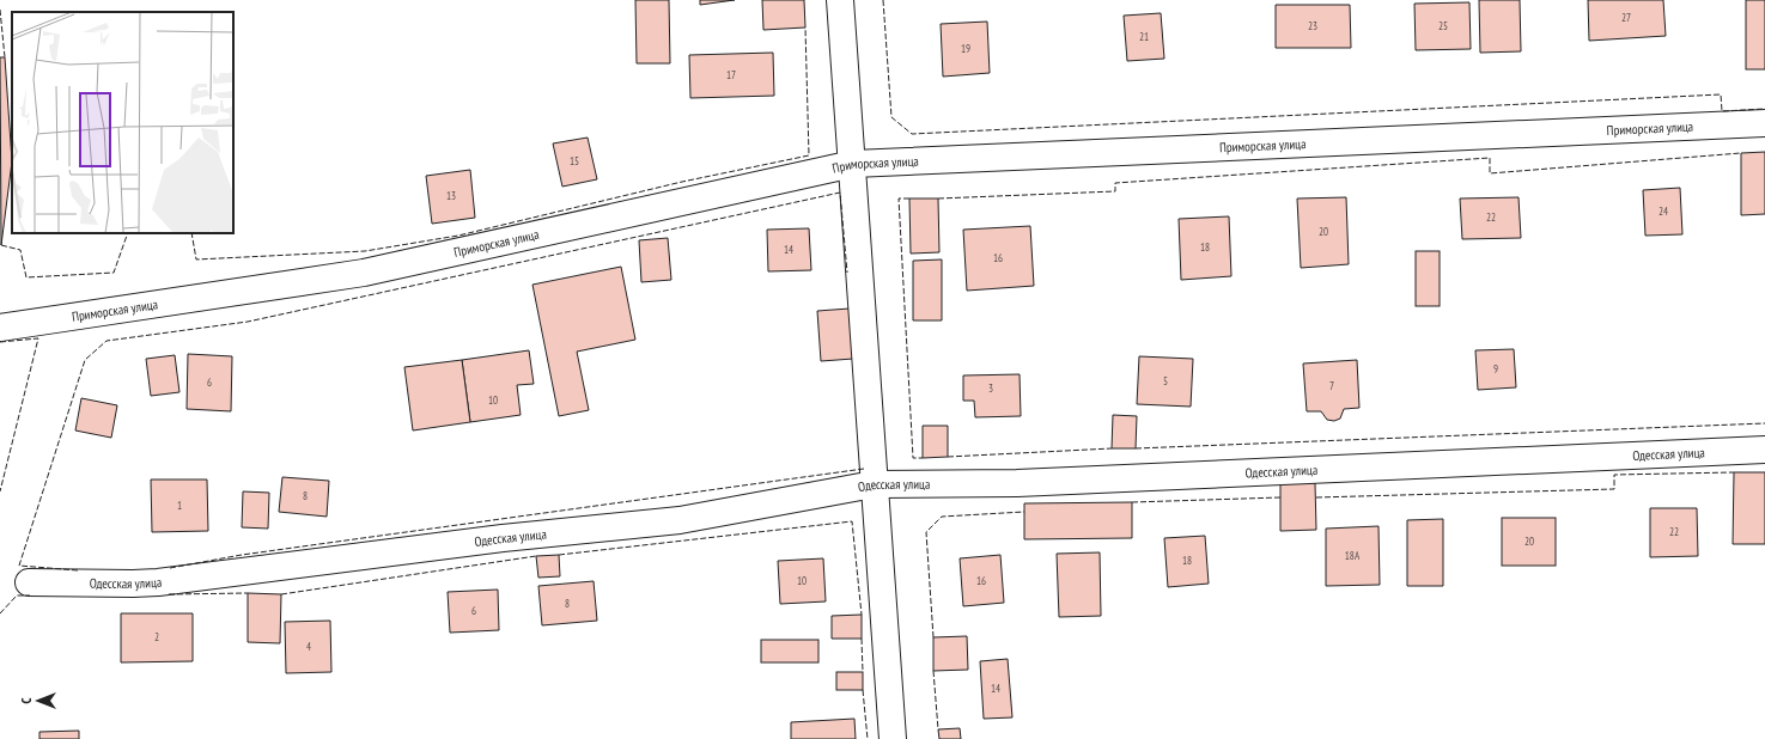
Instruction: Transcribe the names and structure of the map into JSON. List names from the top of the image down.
{
  "streets": {
    "street": ["Приморская улица", "Одесская улица"]
  },
  "house_numbers": [
    "27",
    "23",
    "25",
    "21",
    "19",
    "17",
    "15",
    "13",
    "24",
    "22",
    "20",
    "18",
    "14",
    "16",
    "9",
    "5",
    "6",
    "7",
    "3",
    "10",
    "8",
    "1",
    "22",
    "20",
    "18А",
    "18",
    "10",
    "16",
    "8",
    "6",
    "2",
    "4",
    "14"
  ],
  "north": "left"
}
